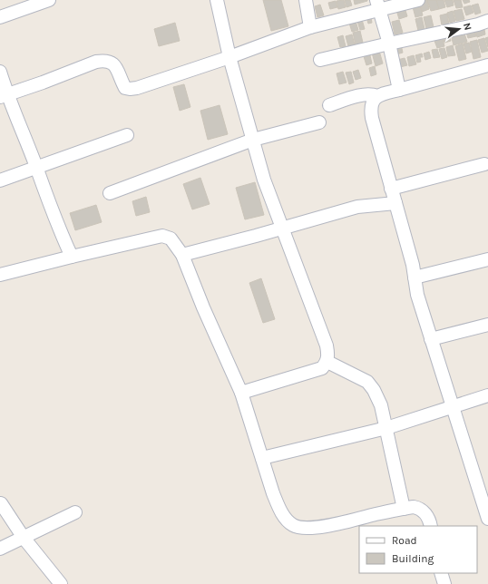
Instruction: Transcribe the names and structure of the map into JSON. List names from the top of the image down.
{
  "legend": ["Road", "Building"],
  "north": "right"
}
